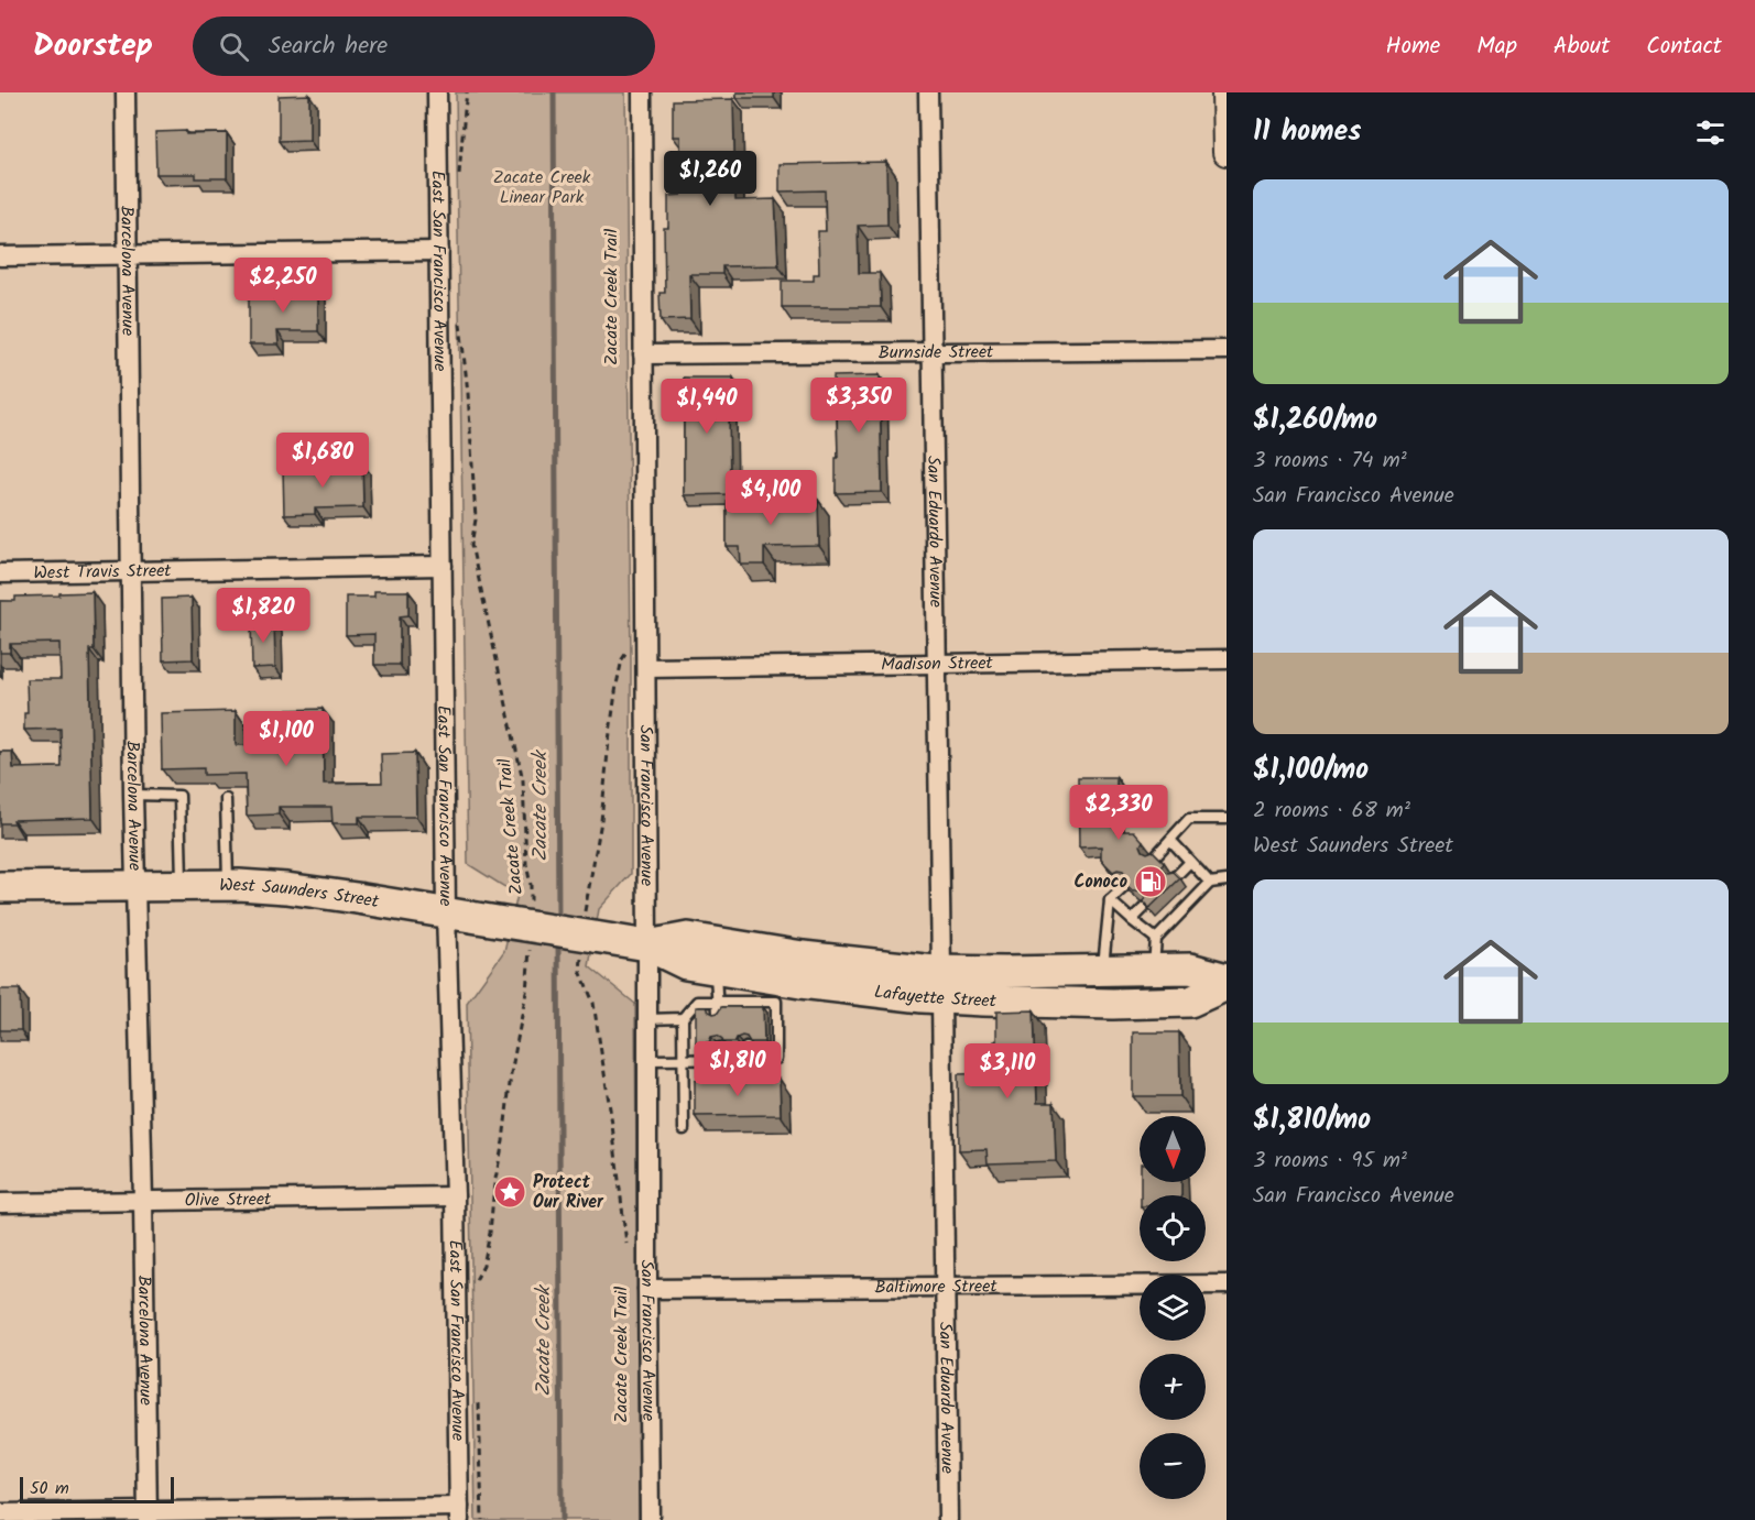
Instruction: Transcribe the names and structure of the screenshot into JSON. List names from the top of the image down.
{
  "streets": {
    "main road": ["West Saunders Street", "Lafayette Street"],
    "street": [
      "Barcelona Avenue",
      "East San Francisco Avenue",
      "Burnside Street",
      "San Eduardo Avenue",
      "West Travis Street",
      "Madison Street",
      "San Francisco Avenue",
      "Olive Street",
      "Baltimore Street"
    ],
    "path": ["Zacate Creek Trail"]
  },
  "crossings": [
    ["Barcelona Avenue", "West Travis Street"],
    ["Barcelona Avenue", "West Saunders Street"],
    ["Barcelona Avenue", "Olive Street"],
    ["East San Francisco Avenue", "West Travis Street"],
    ["East San Francisco Avenue", "West Saunders Street"],
    ["East San Francisco Avenue", "Olive Street"],
    ["Zacate Creek Trail", "West Saunders Street"],
    ["Burnside Street", "San Eduardo Avenue"],
    ["Burnside Street", "San Francisco Avenue"],
    ["San Eduardo Avenue", "Madison Street"],
    ["San Eduardo Avenue", "Lafayette Street"],
    ["San Eduardo Avenue", "Baltimore Street"],
    ["Madison Street", "San Francisco Avenue"],
    ["San Francisco Avenue", "Lafayette Street"],
    ["San Francisco Avenue", "Baltimore Street"],
    ["West Saunders Street", "Lafayette Street"]
  ],
  "water": ["Zacate Creek"],
  "parks": ["Zacate Creek Linear Park"],
  "places": {
    "fuel station": ["Conoco"],
    "place": ["Protect Our River"]
  },
  "scale_bar": "50 m",
  "north": "bottom",
  "page": {
    "header": "Doorstep",
    "search": "Search here",
    "nav": [
      "Home",
      "Map",
      "About",
      "Contact"
    ],
    "heading": "11 homes",
    "price": [
      "$1,260",
      "$2,250",
      "$3,350",
      "$1,440",
      "$1,680",
      "$4,100",
      "$1,820",
      "$1,100",
      "$2,330",
      "$1,810",
      "$3,110"
    ],
    "list": [
      {
        "name": "$1,260/mo",
        "note": "3 rooms · 74 m² · San Francisco Avenue"
      },
      {
        "name": "$1,100/mo",
        "note": "2 rooms · 68 m² · West Saunders Street"
      },
      {
        "name": "$1,810/mo",
        "note": "3 rooms · 95 m² · San Francisco Avenue"
      }
    ],
    "map_buttons": ["+", "−"],
    "scale": "50 m"
  }
}
